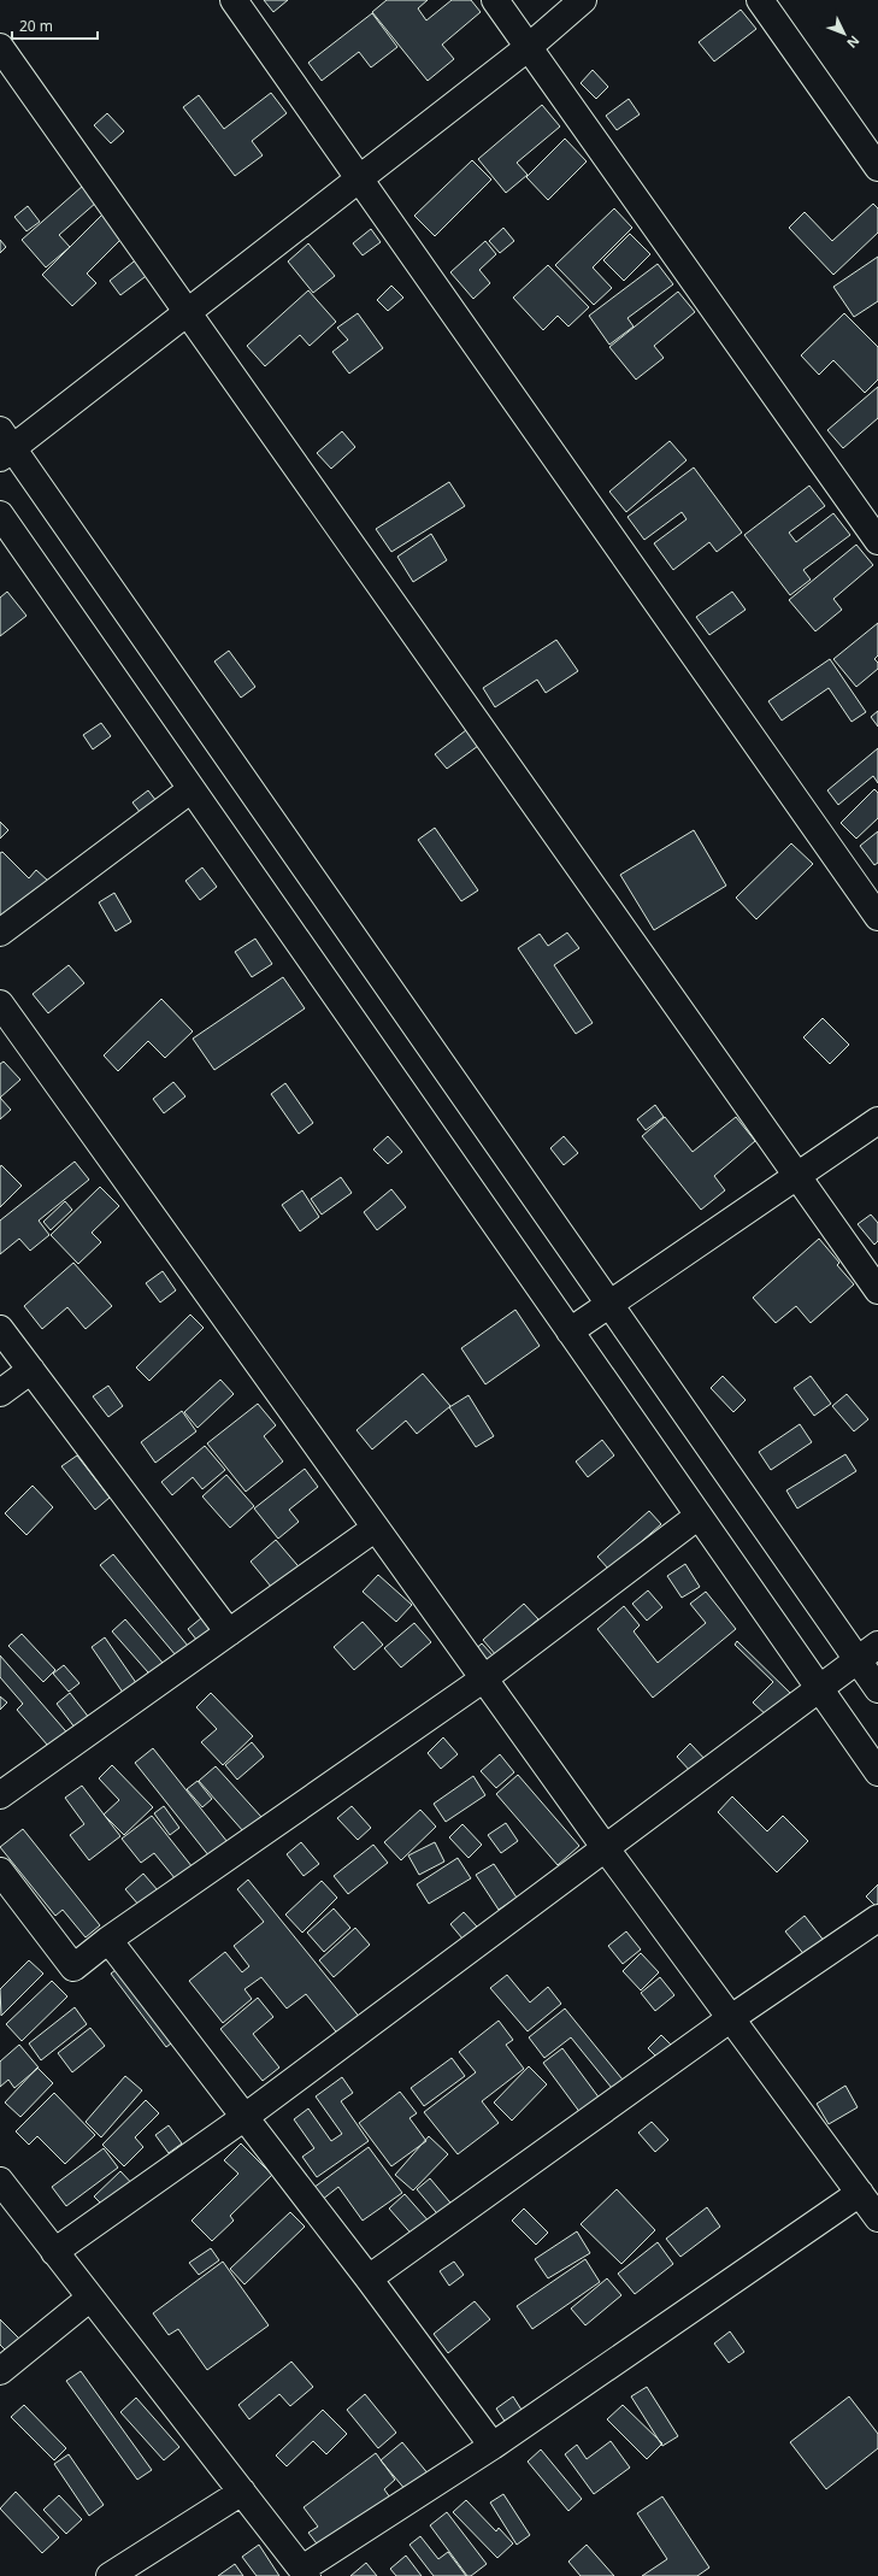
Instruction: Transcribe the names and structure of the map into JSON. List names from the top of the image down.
{
  "scale_bar": "20 m",
  "north": "bottom right"
}
